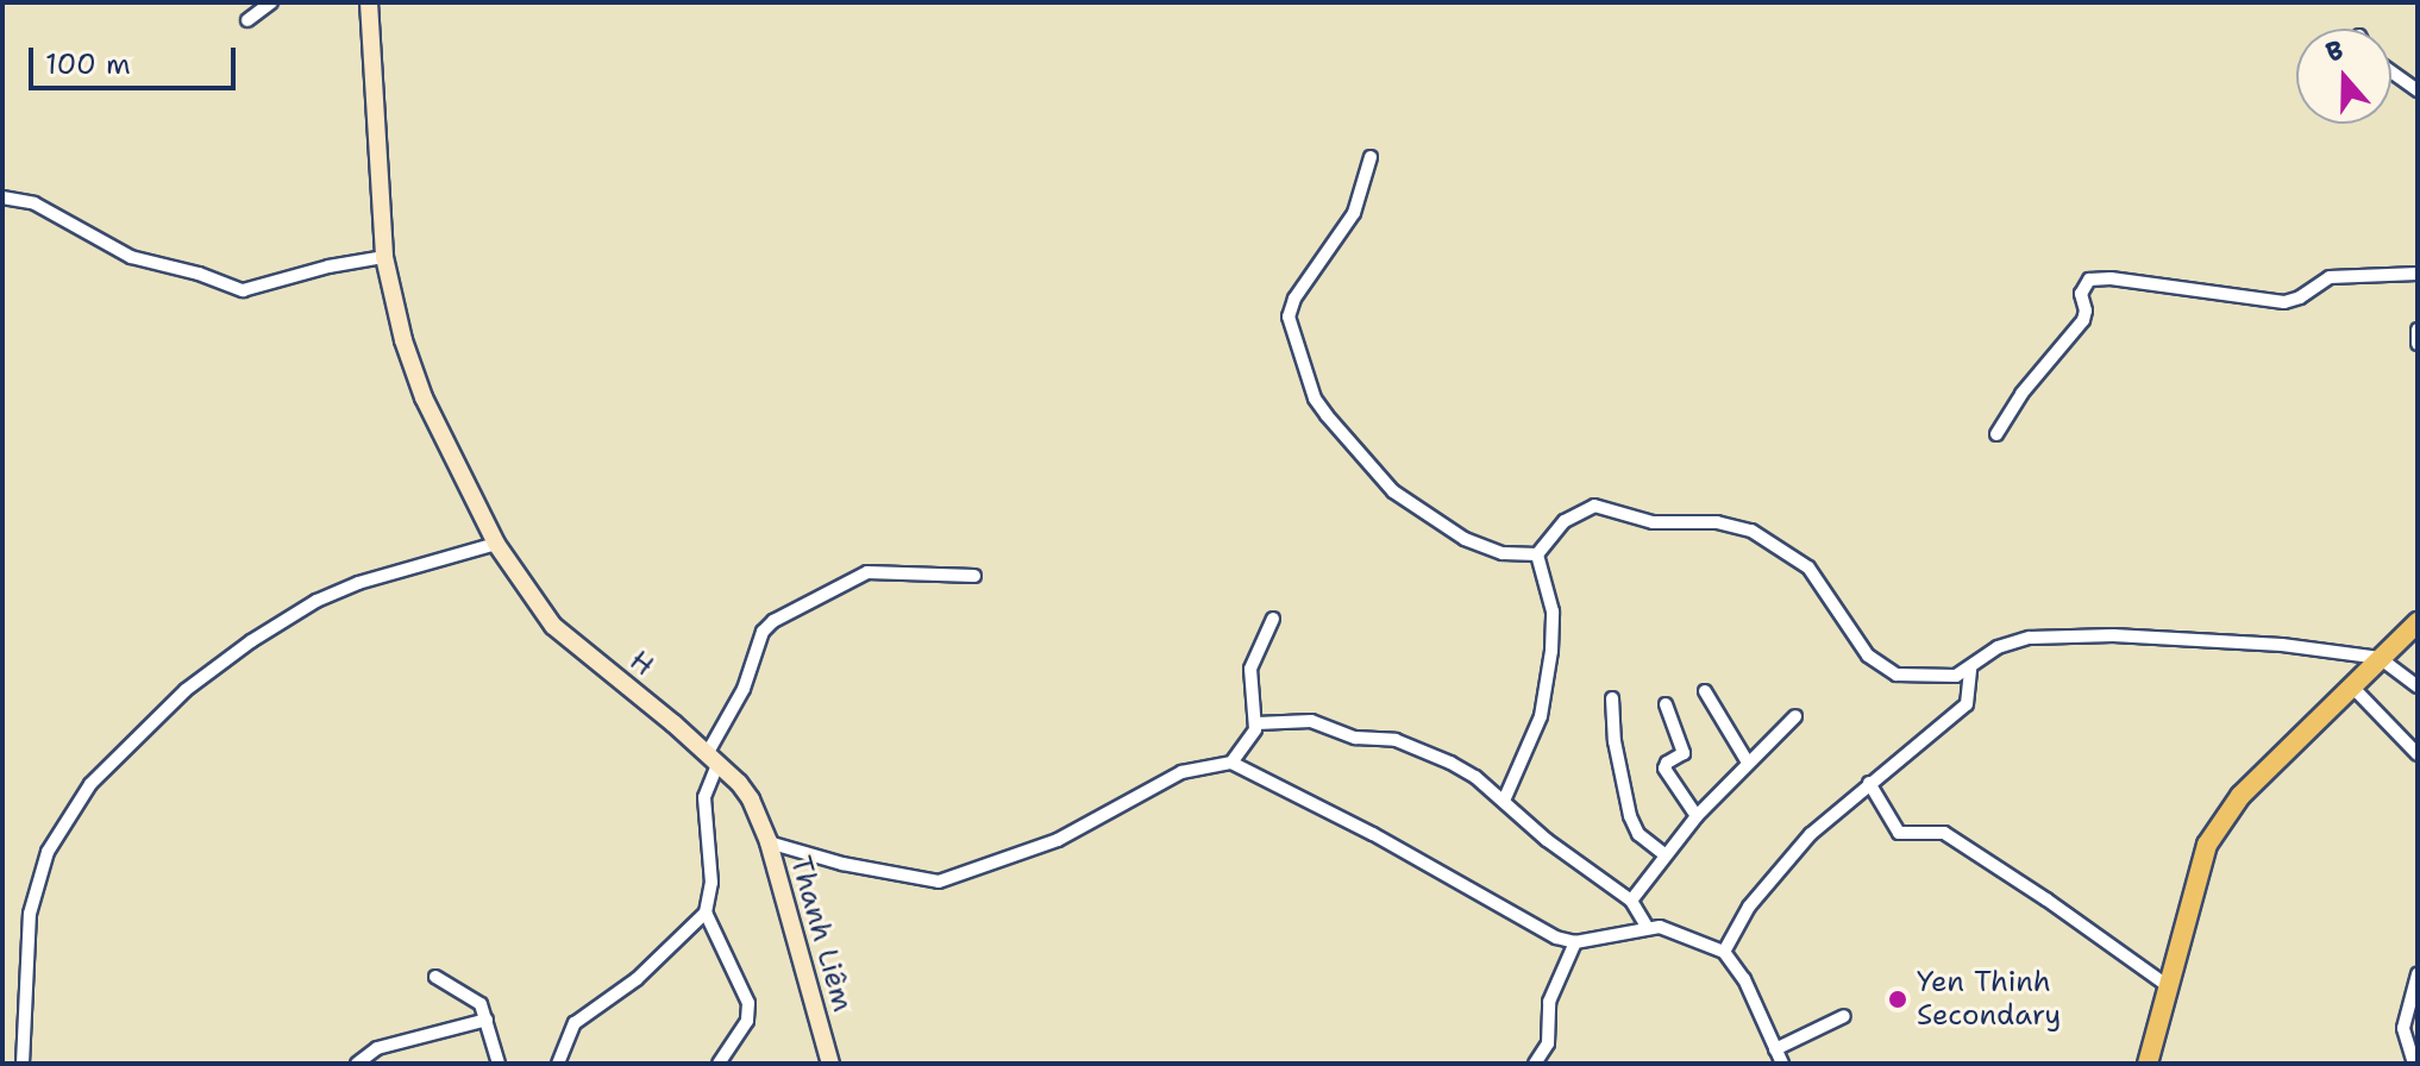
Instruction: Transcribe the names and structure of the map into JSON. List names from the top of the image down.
{
  "streets": {
    "street": ["H", "Thanh Liêm"]
  },
  "crossings": [
    ["H", "Thanh Liêm"]
  ],
  "places": ["Yen Thinh Secondary"],
  "scale_bar": "100 m",
  "north": "top"
}
